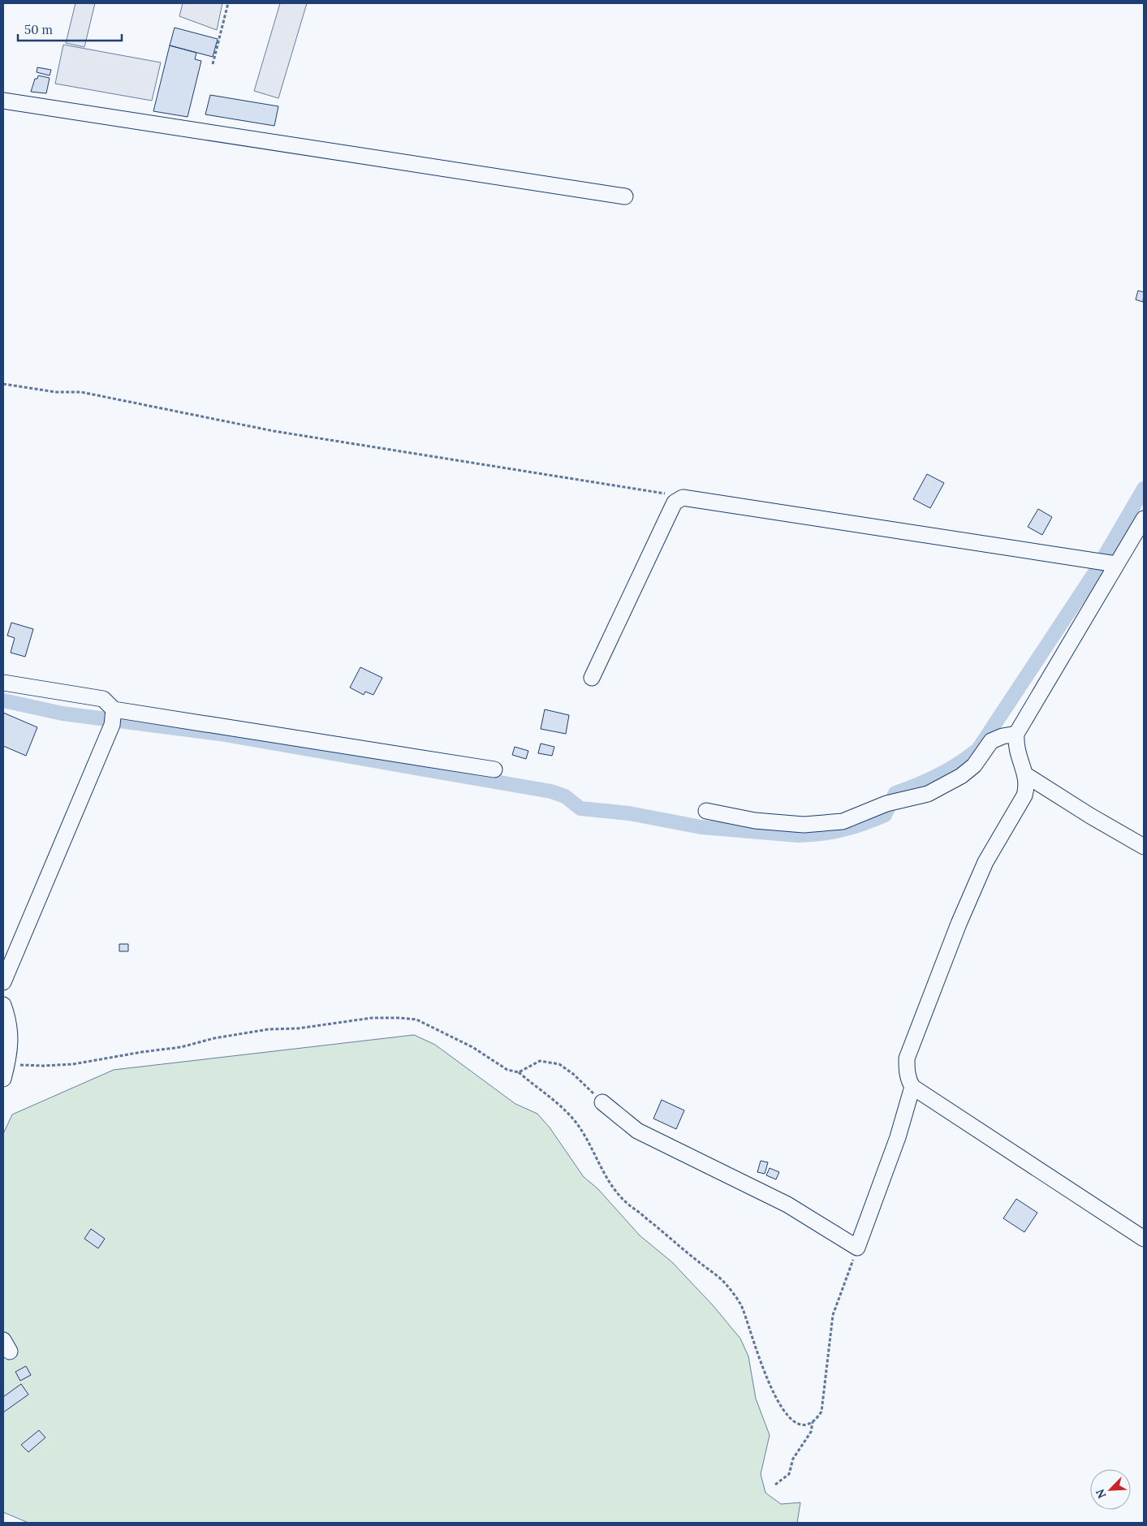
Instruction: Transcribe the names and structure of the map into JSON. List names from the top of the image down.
{
  "scale_bar": "50 m",
  "north": "bottom left"
}
